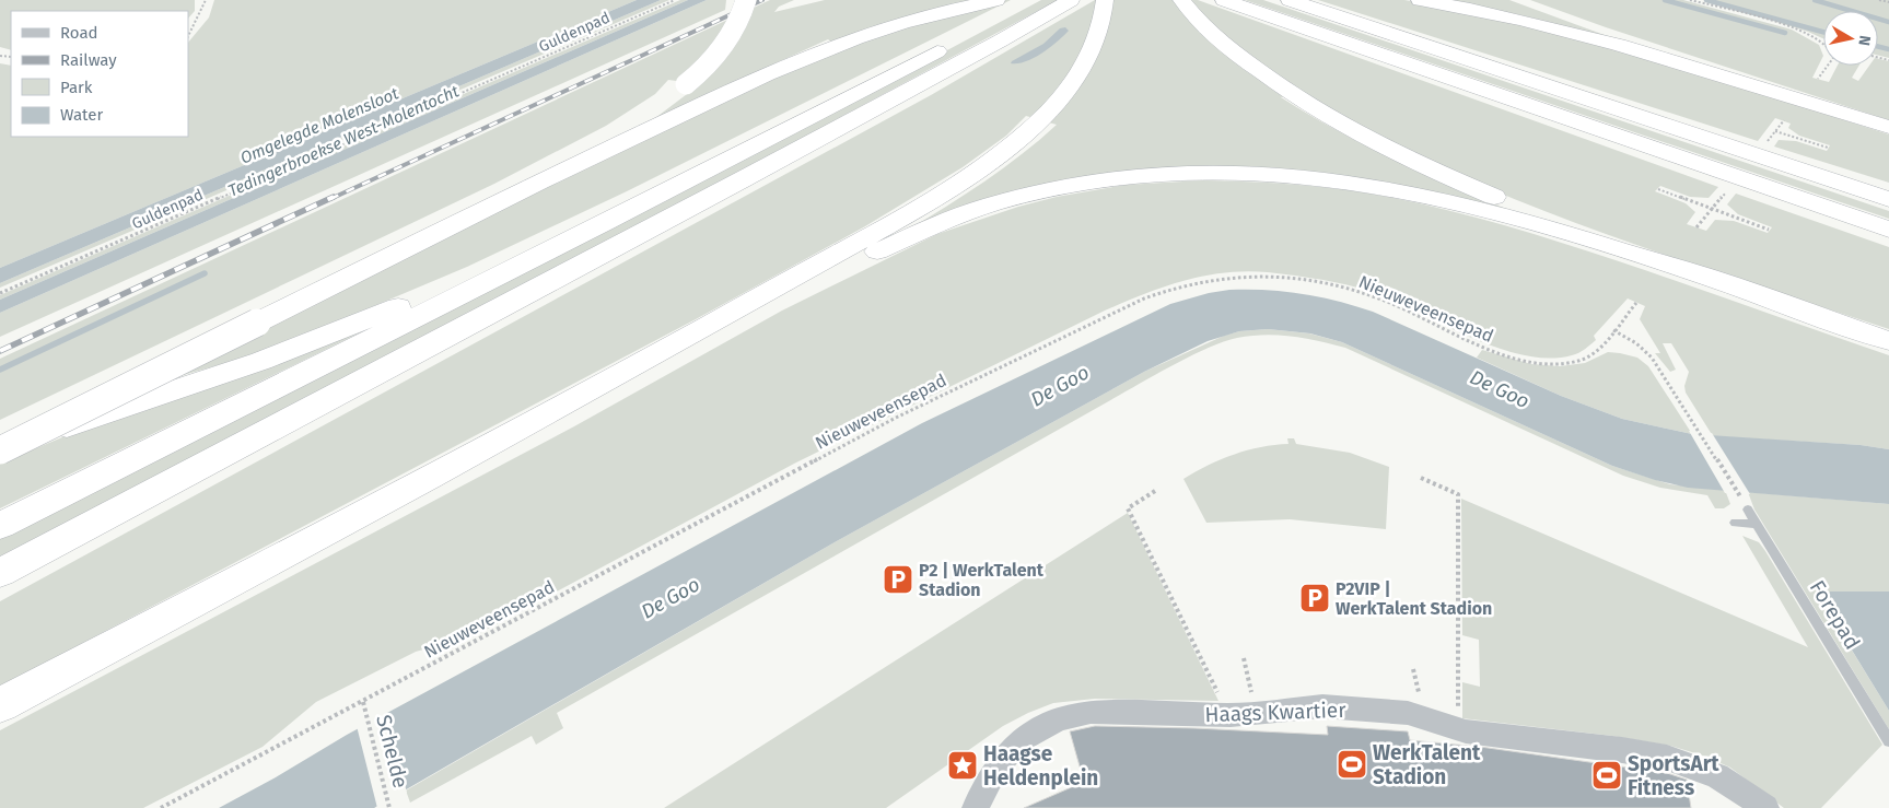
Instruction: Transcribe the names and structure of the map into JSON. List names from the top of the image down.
{
  "streets": {
    "street": ["Haags Kwartier"],
    "lane": ["Forepad"],
    "path": ["Guldenpad", "Nieuweveensepad", "Schelde"]
  },
  "crossings": [
    ["Nieuweveensepad", "Schelde"]
  ],
  "water": ["Omgelegde Molensloot", "Tedingerbroekse West-Molentocht", "De Goo"],
  "places": {
    "parking": ["P2 | WerkTalent Stadion", "P2VIP | WerkTalent Stadion"],
    "sports": ["WerkTalent Stadion", "SportsArt Fitness"],
    "place": ["Haagse Heldenplein"]
  },
  "legend": [
    "Road",
    "Railway",
    "Park",
    "Water"
  ],
  "north": "right"
}
